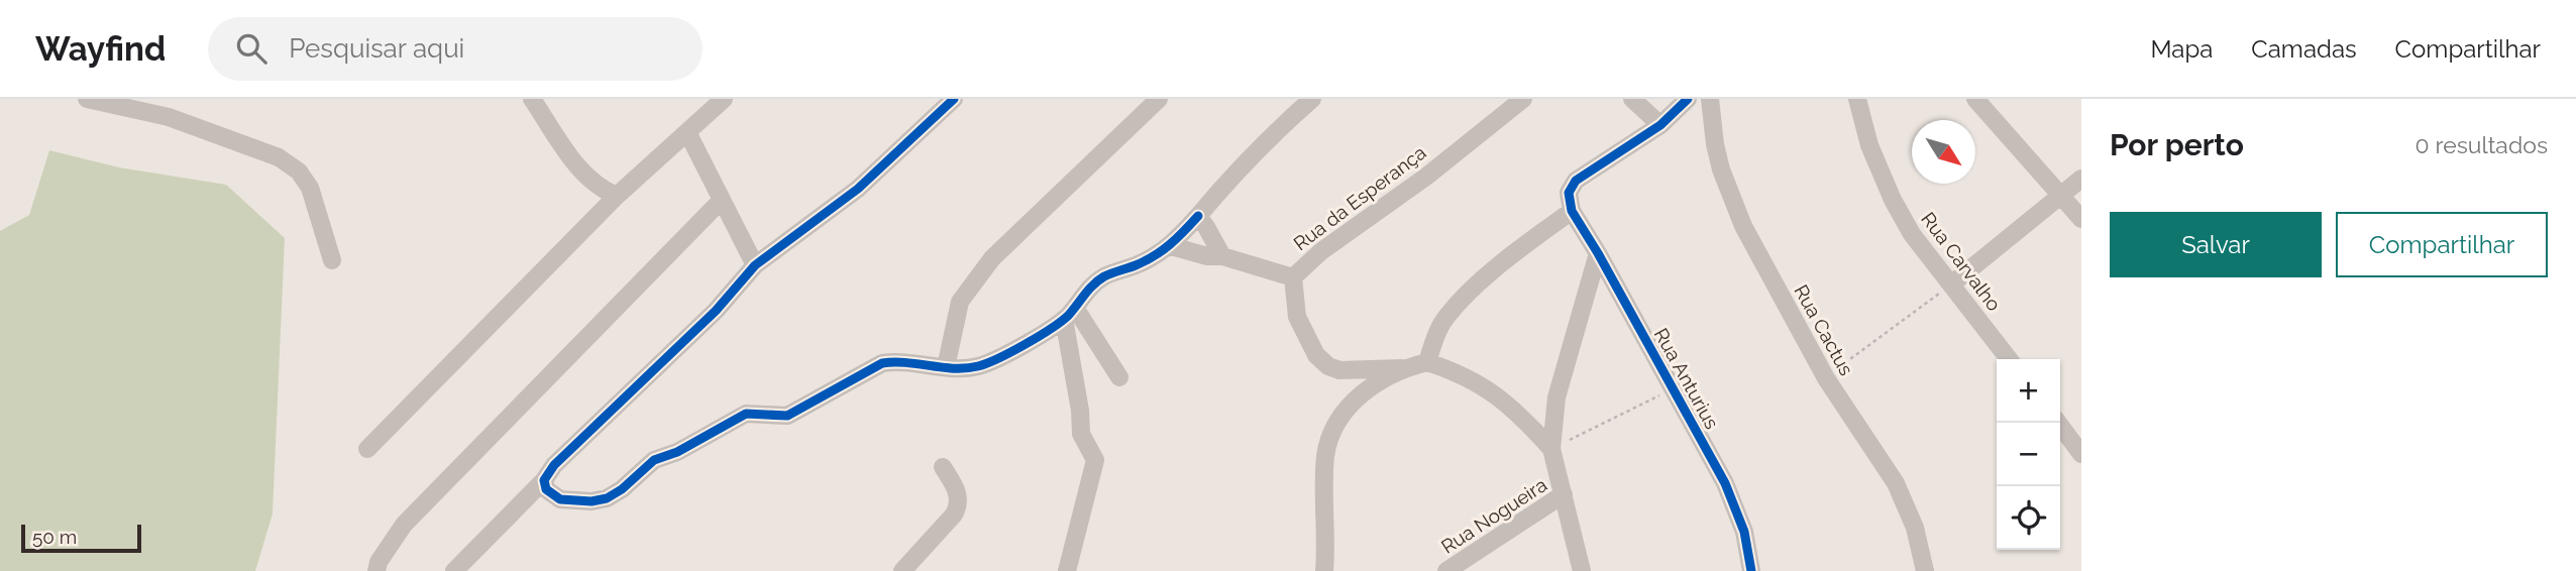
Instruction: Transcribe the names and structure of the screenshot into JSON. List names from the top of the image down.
{
  "streets": {
    "street": [
      "Rua da Esperança",
      "Rua Carvalho",
      "Rua Cactus",
      "Rua Anturius",
      "Rua Nogueira"
    ]
  },
  "scale_bar": "50 m",
  "north": "bottom right",
  "page": {
    "header": "Wayfind",
    "search": "Pesquisar aqui",
    "nav": ["Mapa", "Camadas", "Compartilhar"],
    "heading": ["Por perto", "0 resultados"],
    "buttons": ["Salvar", "Compartilhar"],
    "map_buttons": ["+", "−"],
    "scale": "50 m"
  }
}
